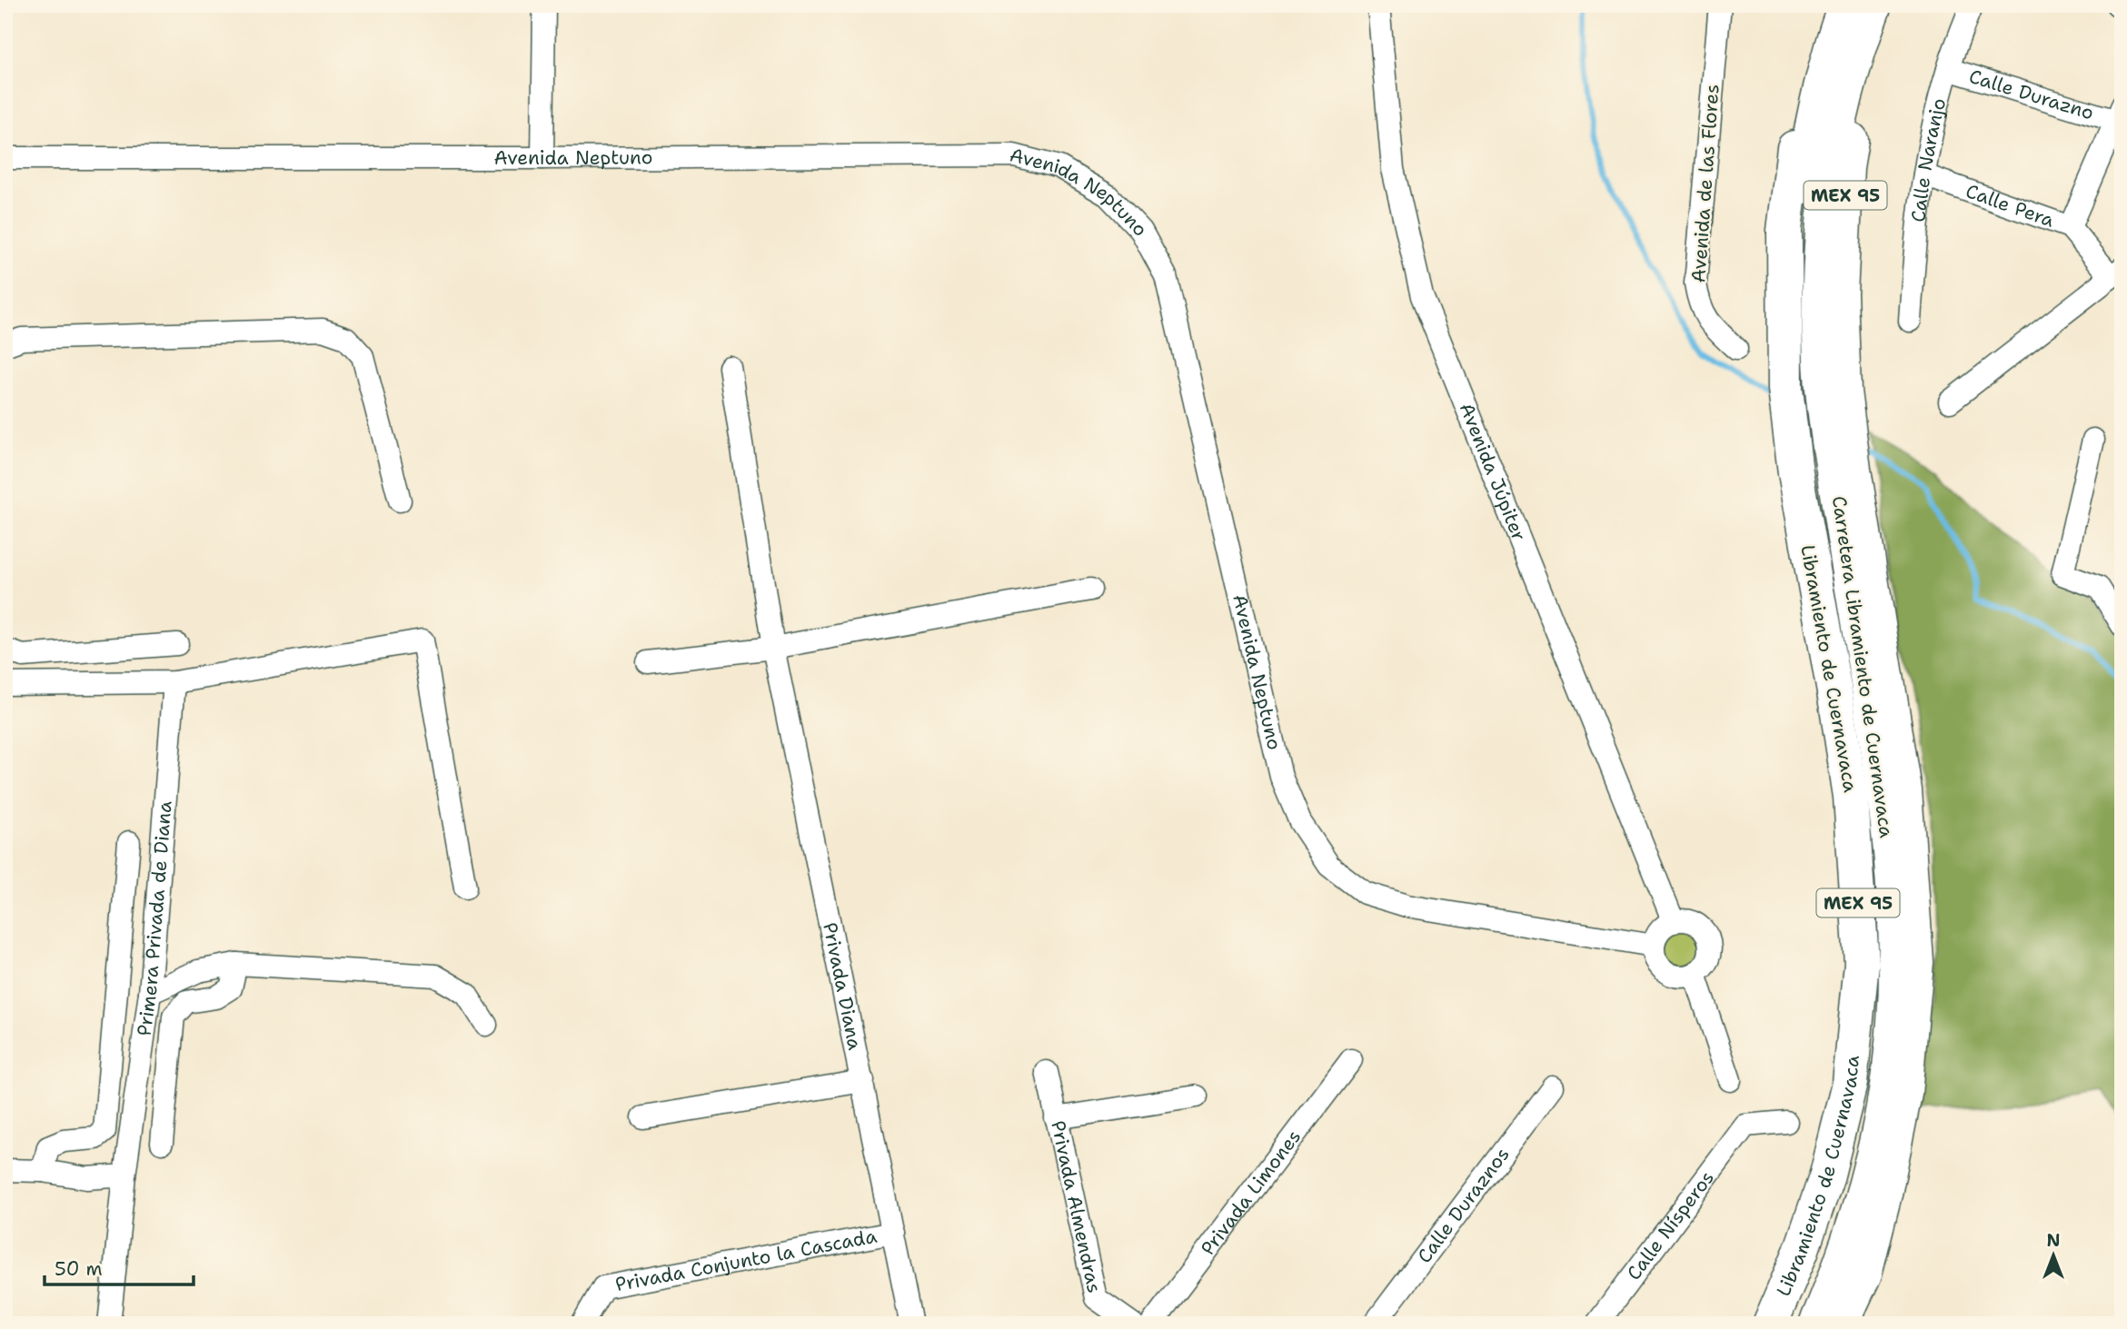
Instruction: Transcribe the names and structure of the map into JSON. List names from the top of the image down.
{
  "streets": {
    "main road": ["MEX 95", "Carretera Libramiento de Cuernavaca", "Libramiento de Cuernavaca"],
    "street": [
      "Calle Durazno",
      "Avenida Neptuno",
      "Calle Naranjo",
      "Avenida de las Flores",
      "Calle Pera",
      "Avenida Júpiter",
      "Primera Privada de Diana",
      "Privada Diana",
      "Privada Limones",
      "Calle Duraznos",
      "Privada Almendras",
      "Calle Nísperos",
      "Privada Conjunto la Cascada"
    ]
  },
  "crossings": [
    ["Calle Durazno", "Calle Naranjo"],
    ["Avenida Neptuno", "Avenida Júpiter"],
    ["Calle Naranjo", "Calle Pera"],
    ["MEX 95", "Carretera Libramiento de Cuernavaca"],
    ["MEX 95", "Libramiento de Cuernavaca"],
    ["Carretera Libramiento de Cuernavaca", "Libramiento de Cuernavaca"],
    ["Privada Diana", "Privada Conjunto la Cascada"]
  ],
  "scale_bar": "50 m",
  "north": "top"
}
